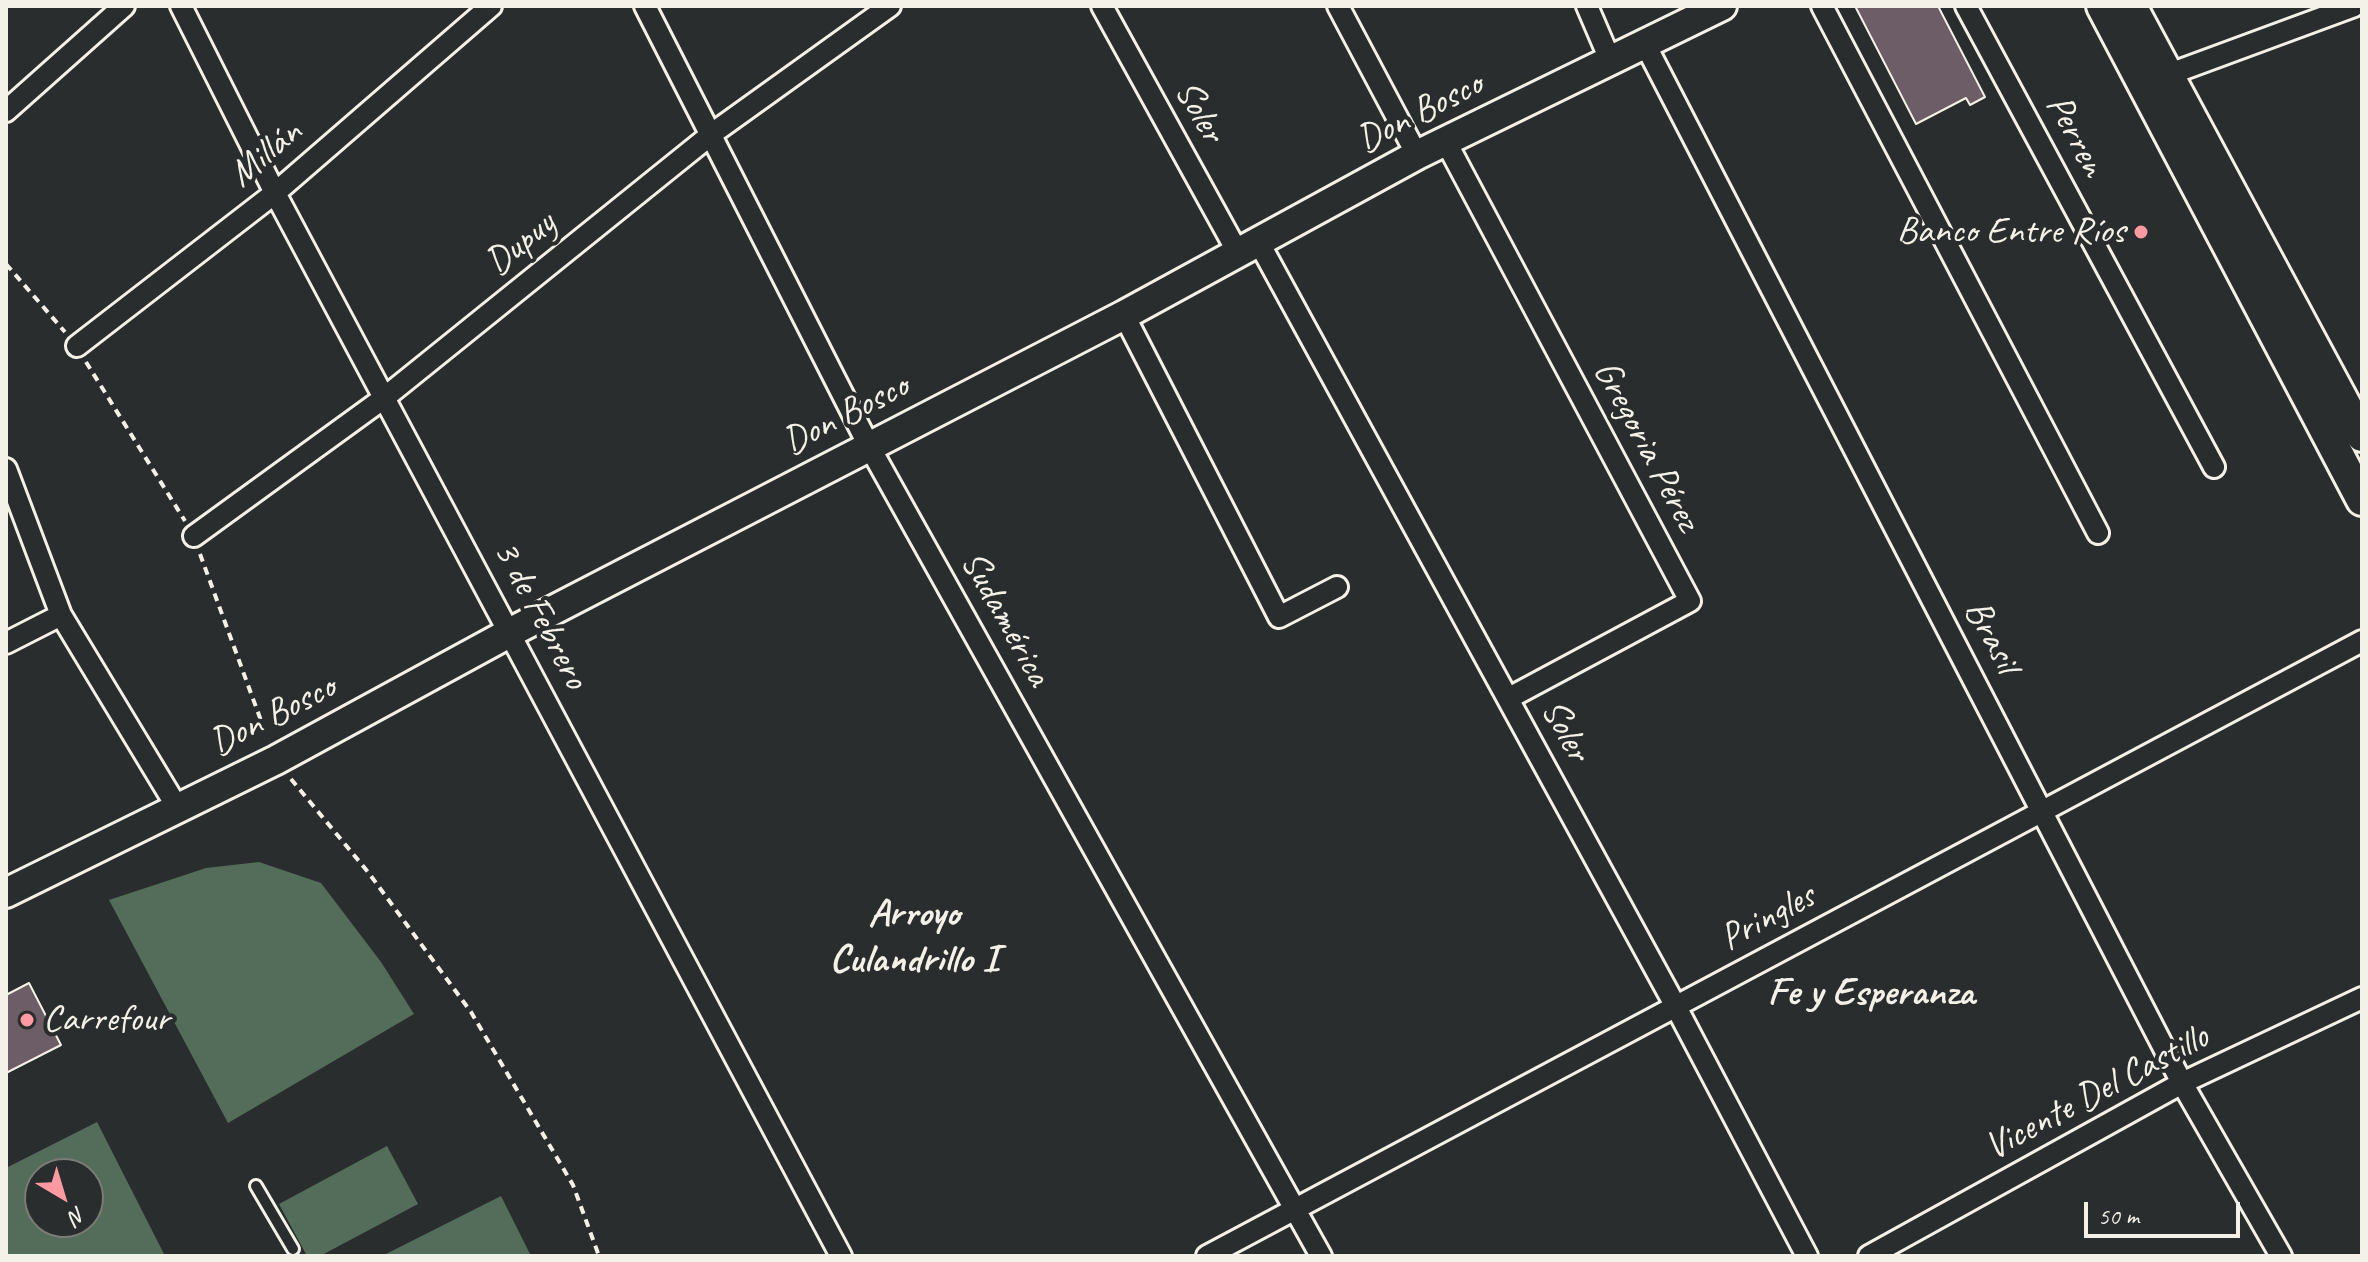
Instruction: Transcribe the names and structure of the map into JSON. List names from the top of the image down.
{
  "streets": {
    "main road": ["Don Bosco"],
    "street": [
      "Soler",
      "Perren",
      "Millán",
      "Dupuy",
      "Gregoria Pérez",
      "3 de Febrero",
      "Sudamérica",
      "Brasil",
      "Pringles",
      "Vicente Del Castillo"
    ]
  },
  "crossings": [
    ["Soler", "Don Bosco"],
    ["Soler", "Gregoria Pérez"],
    ["Soler", "Pringles"],
    ["Don Bosco", "Gregoria Pérez"],
    ["Don Bosco", "3 de Febrero"],
    ["Don Bosco", "Sudamérica"],
    ["Don Bosco", "Brasil"],
    ["Millán", "3 de Febrero"],
    ["Dupuy", "3 de Febrero"],
    ["Dupuy", "Sudamérica"],
    ["Sudamérica", "Pringles"],
    ["Brasil", "Pringles"],
    ["Brasil", "Vicente Del Castillo"]
  ],
  "districts": ["Arroyo Culandrillo I", "Fe y Esperanza"],
  "places": ["Banco Entre Ríos", "Carrefour"],
  "scale_bar": "50 m",
  "north": "bottom right"
}
